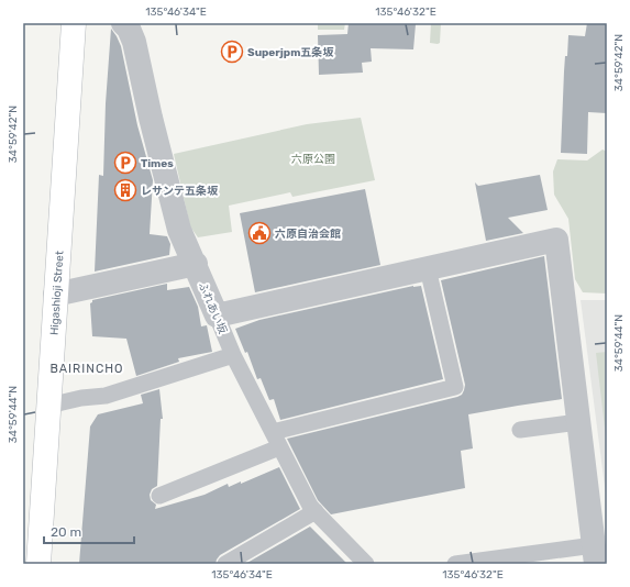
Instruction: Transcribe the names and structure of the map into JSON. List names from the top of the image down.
{
  "streets": {
    "main road": ["Higashioji Street"],
    "street": ["ふれあい坂"]
  },
  "districts": ["BAIRINCHO"],
  "parks": ["六原公園"],
  "places": {
    "parking": ["Superjpm五条坂", "Times"],
    "building": ["レサンテ五条坂"],
    "public building": ["六原自治会館"]
  },
  "scale_bar": "20 m",
  "coordinates": [
    "135°46'34\"E",
    "135°46'32\"E",
    "34°59'42\"N",
    "34°59'44\"N"
  ]
}
